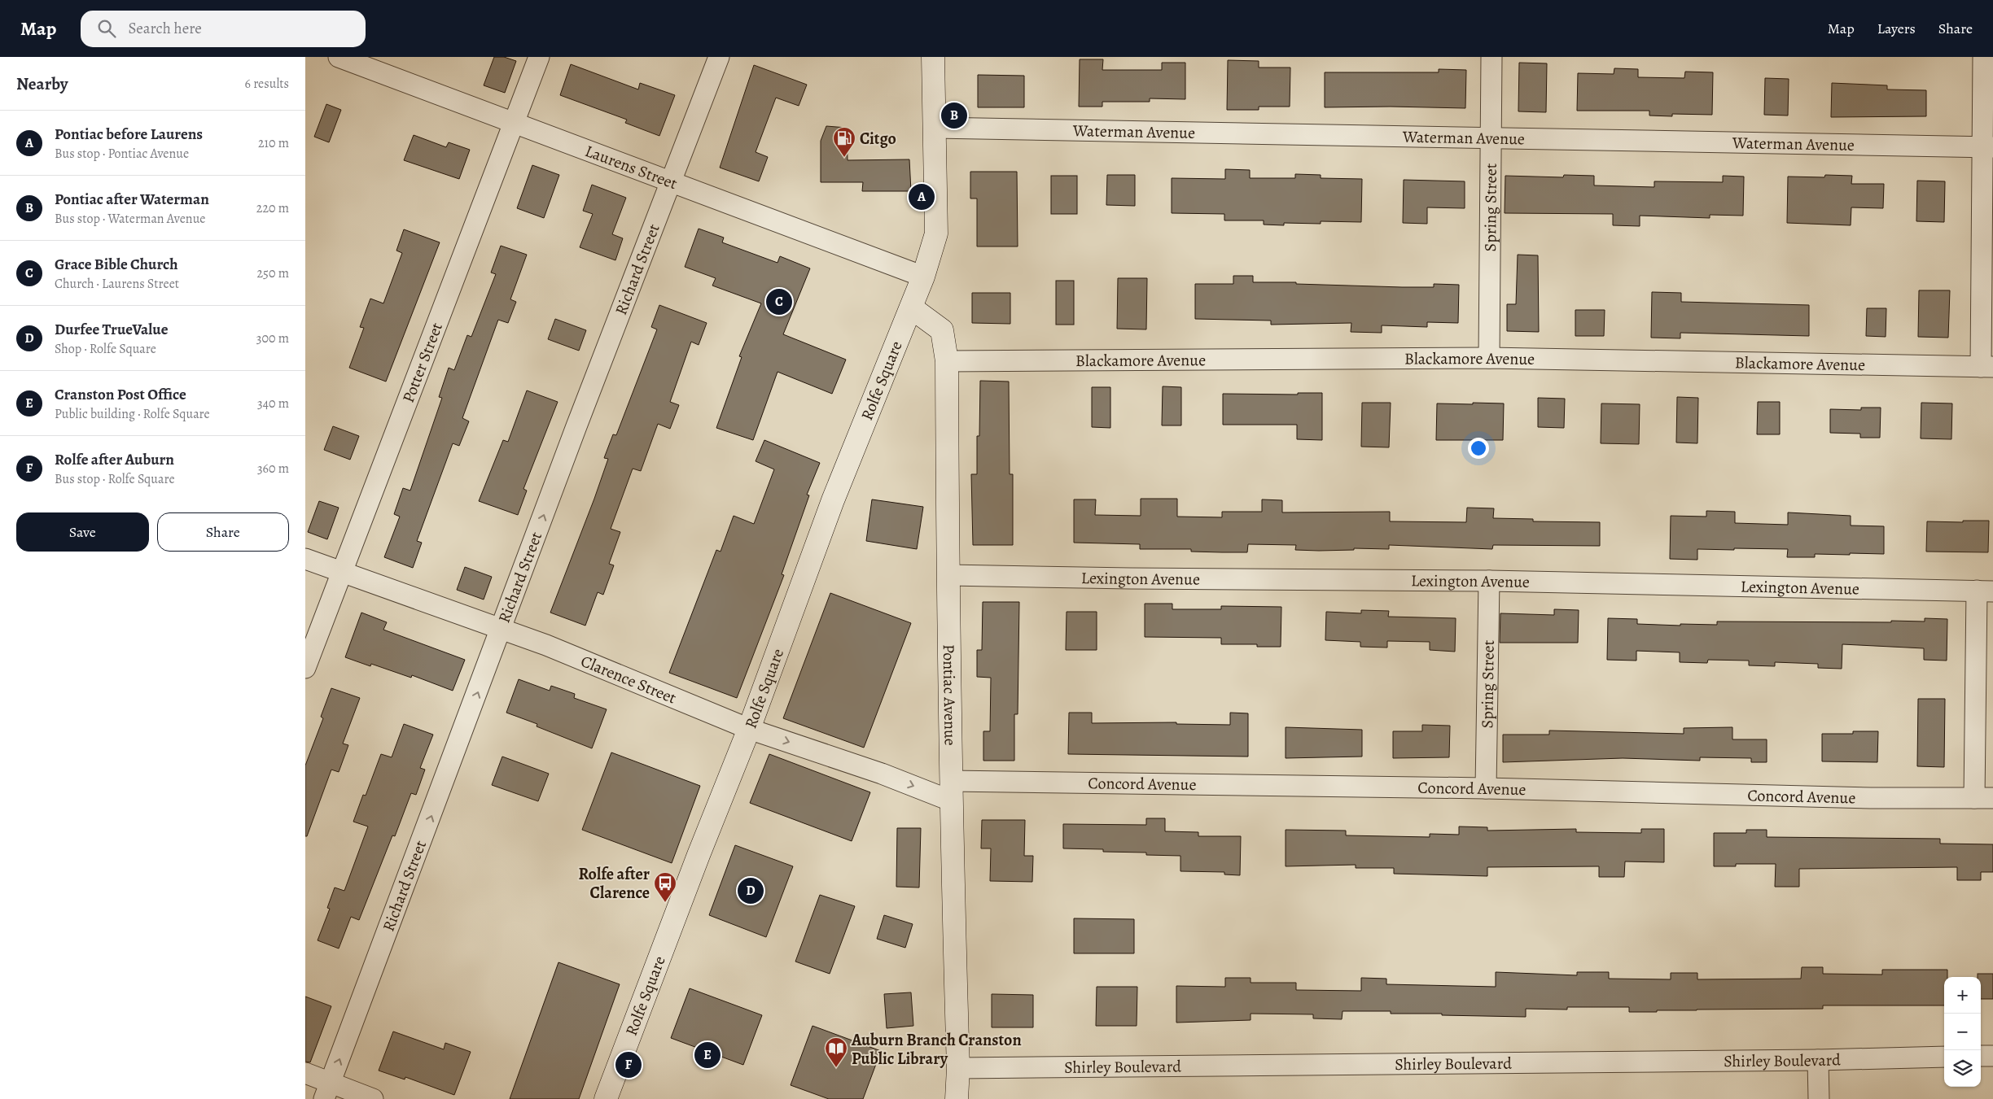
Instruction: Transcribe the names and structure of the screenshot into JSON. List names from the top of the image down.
{
  "streets": {
    "main road": ["Rolfe Square", "Pontiac Avenue"],
    "street": [
      "Waterman Avenue",
      "Laurens Street",
      "Spring Street",
      "Richard Street",
      "Blackamore Avenue",
      "Potter Street",
      "Lexington Avenue",
      "Clarence Street",
      "Concord Avenue",
      "Shirley Boulevard"
    ]
  },
  "crossings": [
    ["Waterman Avenue", "Spring Street"],
    ["Laurens Street", "Richard Street"],
    ["Laurens Street", "Potter Street"],
    ["Laurens Street", "Rolfe Square"],
    ["Spring Street", "Blackamore Avenue"],
    ["Spring Street", "Lexington Avenue"],
    ["Spring Street", "Concord Avenue"],
    ["Richard Street", "Clarence Street"],
    ["Blackamore Avenue", "Pontiac Avenue"],
    ["Potter Street", "Clarence Street"],
    ["Rolfe Square", "Clarence Street"],
    ["Rolfe Square", "Pontiac Avenue"],
    ["Lexington Avenue", "Pontiac Avenue"],
    ["Clarence Street", "Pontiac Avenue"],
    ["Clarence Street", "Concord Avenue"],
    ["Pontiac Avenue", "Concord Avenue"],
    ["Pontiac Avenue", "Shirley Boulevard"]
  ],
  "one_way": ["Richard Street"],
  "places": {
    "fuel station": ["Citgo"],
    "bus stop": ["Rolfe after Clarence"],
    "library": ["Auburn Branch Cranston Public Library"]
  },
  "page": {
    "header": "Map",
    "search": "Search here",
    "nav": ["Map", "Layers", "Share"],
    "heading": ["Nearby", "6 results"],
    "pins": [
      "B",
      "A",
      "C",
      "D",
      "E",
      "F"
    ],
    "list": [
      {
        "mark": "A",
        "name": "Pontiac before Laurens",
        "note": "Bus stop · Pontiac Avenue",
        "value": "210 m"
      },
      {
        "mark": "B",
        "name": "Pontiac after Waterman",
        "note": "Bus stop · Waterman Avenue",
        "value": "220 m"
      },
      {
        "mark": "C",
        "name": "Grace Bible Church",
        "note": "Church · Laurens Street",
        "value": "250 m"
      },
      {
        "mark": "D",
        "name": "Durfee TrueValue",
        "note": "Shop · Rolfe Square",
        "value": "300 m"
      },
      {
        "mark": "E",
        "name": "Cranston Post Office",
        "note": "Public building · Rolfe Square",
        "value": "340 m"
      },
      {
        "mark": "F",
        "name": "Rolfe after Auburn",
        "note": "Bus stop · Rolfe Square",
        "value": "360 m"
      }
    ],
    "buttons": ["Save", "Share"],
    "map_buttons": ["+", "−"]
  }
}
